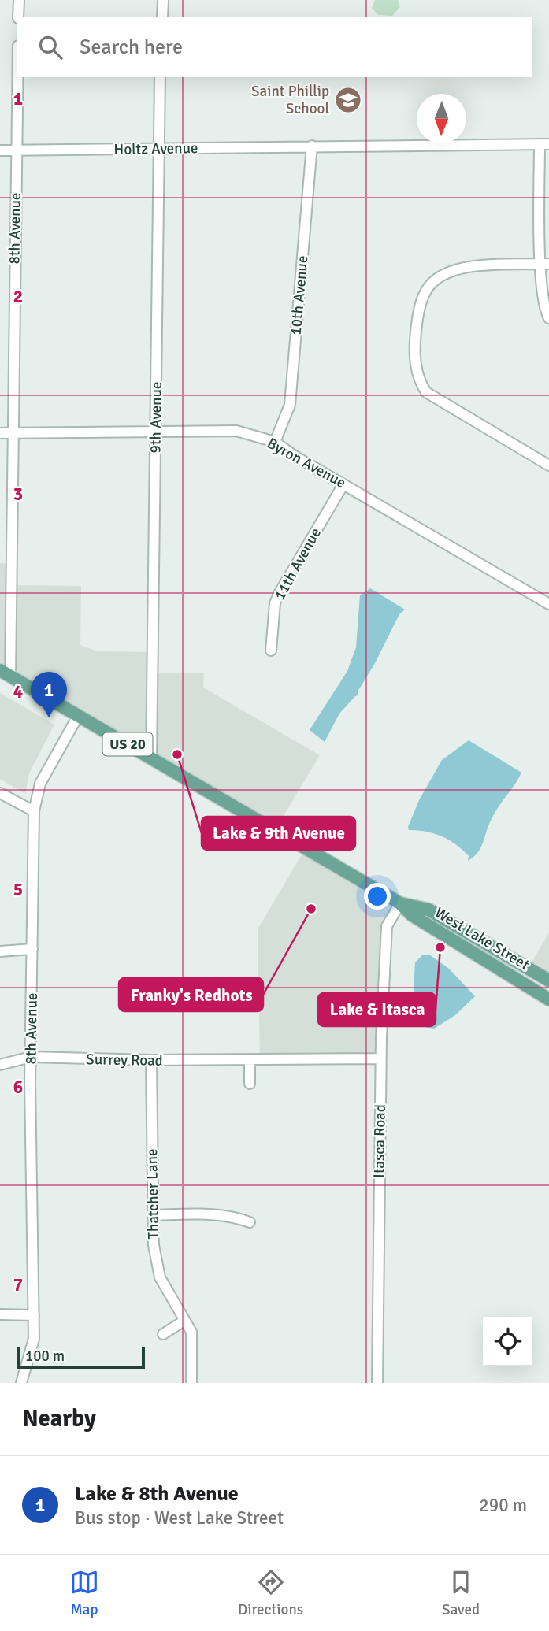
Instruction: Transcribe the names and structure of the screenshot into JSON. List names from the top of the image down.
{
  "streets": {
    "main road": ["US 20", "West Lake Street"],
    "street": [
      "Holtz Avenue",
      "8th Avenue",
      "10th Avenue",
      "9th Avenue",
      "Byron Avenue",
      "11th Avenue",
      "Surrey Road",
      "Itasca Road",
      "Thatcher Lane"
    ]
  },
  "crossings": [
    ["Holtz Avenue", "8th Avenue"],
    ["Holtz Avenue", "10th Avenue"],
    ["Holtz Avenue", "9th Avenue"],
    ["8th Avenue", "Byron Avenue"],
    ["8th Avenue", "West Lake Street"],
    ["8th Avenue", "Surrey Road"],
    ["10th Avenue", "Byron Avenue"],
    ["9th Avenue", "Byron Avenue"],
    ["9th Avenue", "West Lake Street"],
    ["Byron Avenue", "11th Avenue"],
    ["West Lake Street", "Itasca Road"],
    ["Surrey Road", "Itasca Road"],
    ["Surrey Road", "Thatcher Lane"]
  ],
  "places": {
    "school or university": ["Saint Phillip School"],
    "other": ["Lake & 9th Avenue", "Franky's Redhots", "Lake & Itasca"]
  },
  "scale_bar": "100 m",
  "north": "bottom",
  "page": {
    "search": "Search here",
    "pins": "1",
    "scale": "100 m",
    "heading": "Nearby",
    "list": [
      {
        "mark": "1",
        "name": "Lake & 8th Avenue",
        "note": "Bus stop · West Lake Street",
        "value": "290 m"
      }
    ],
    "nav": ["Map", "Directions", "Saved"]
  },
  "grid": {
    "rows": [
      "1",
      "2",
      "3",
      "4",
      "5",
      "6",
      "7"
    ]
  }
}
